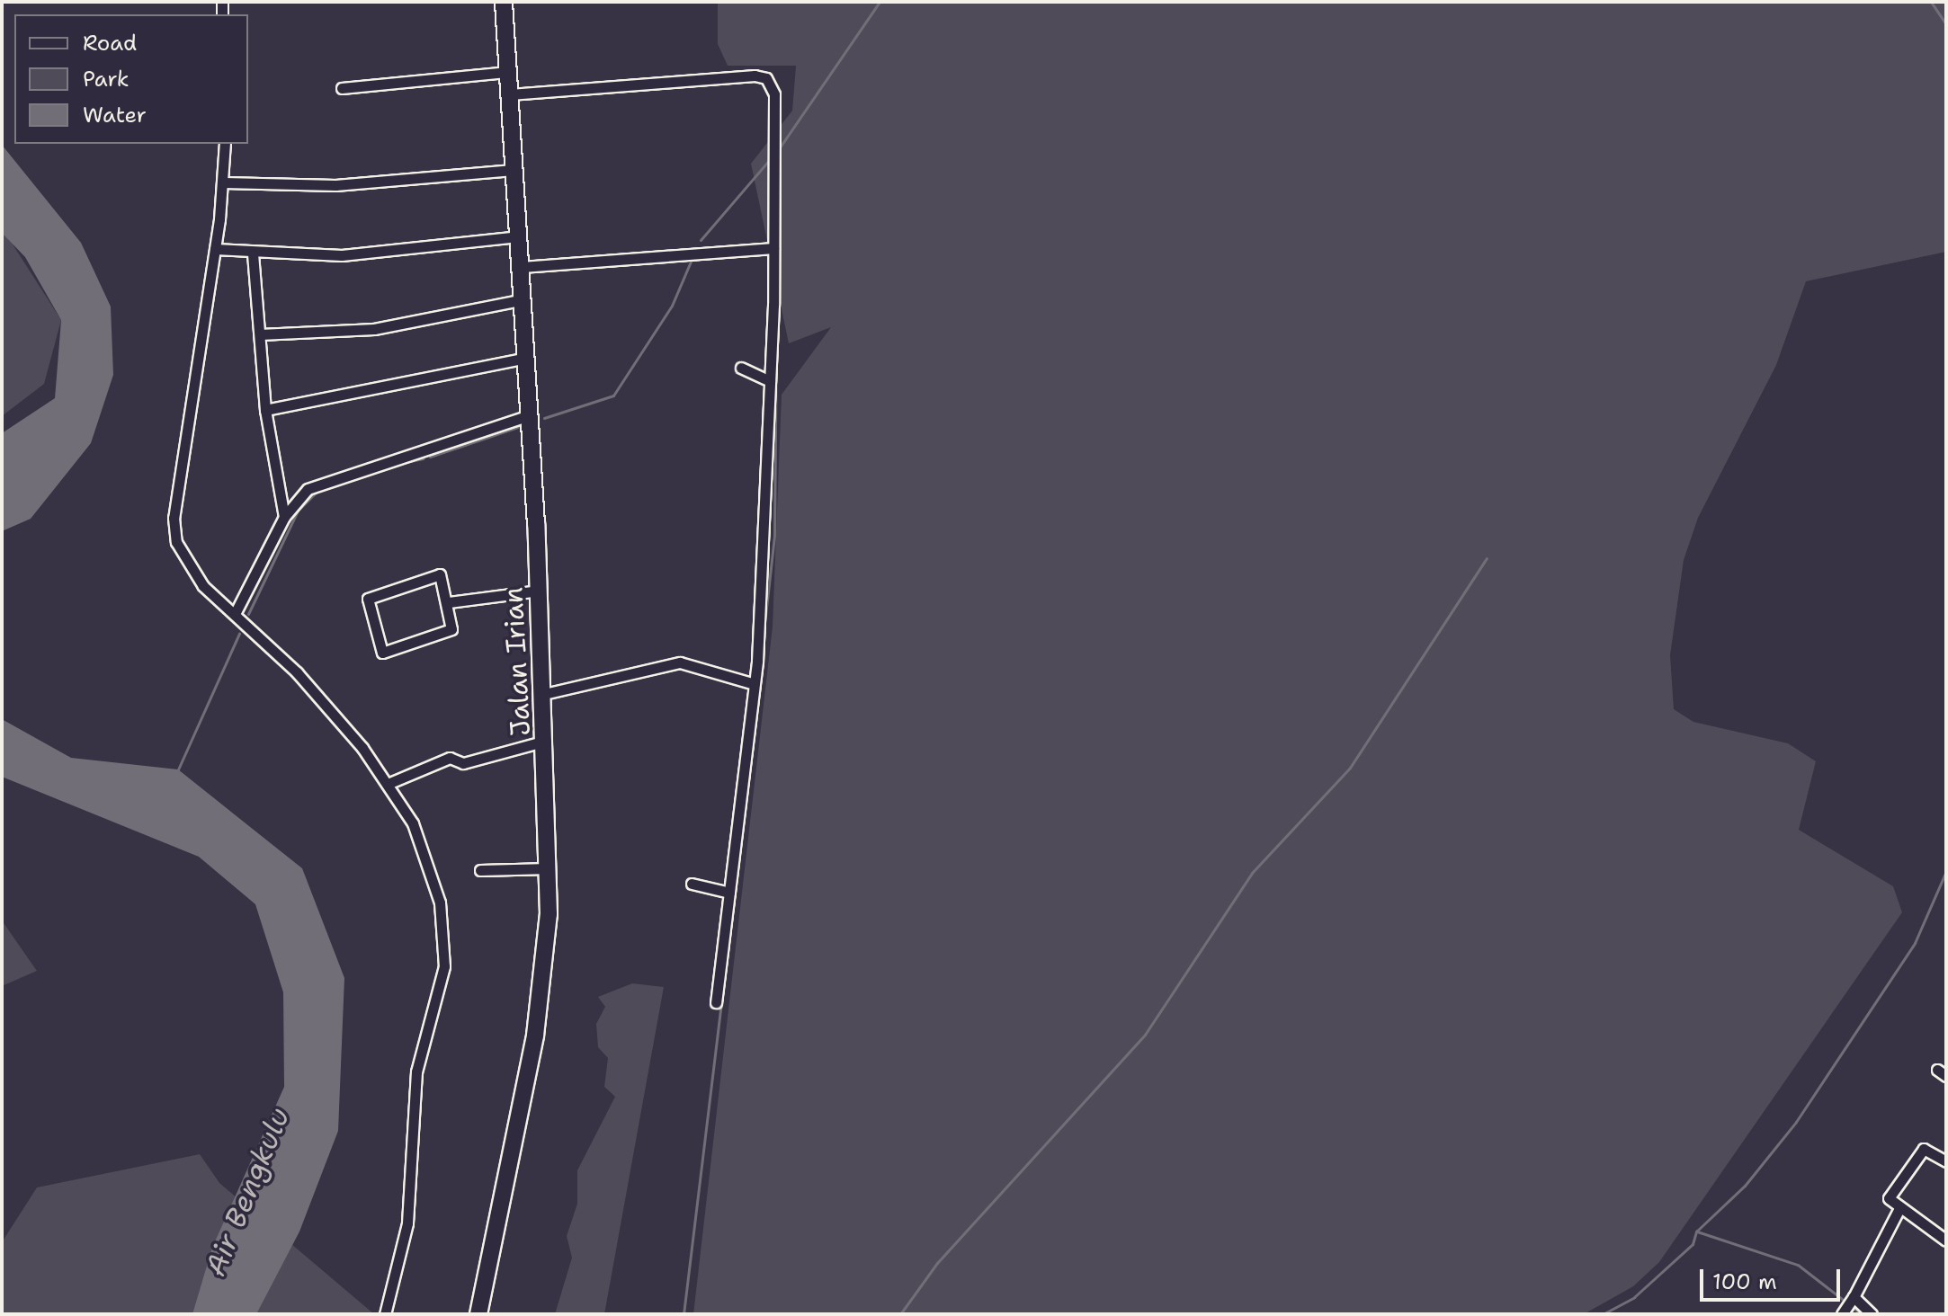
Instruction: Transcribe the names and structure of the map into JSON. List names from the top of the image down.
{
  "streets": {
    "main road": ["Jalan Irian"]
  },
  "water": ["Air Bengkulu"],
  "legend": ["Road", "Park", "Water"],
  "scale_bar": "100 m"
}
